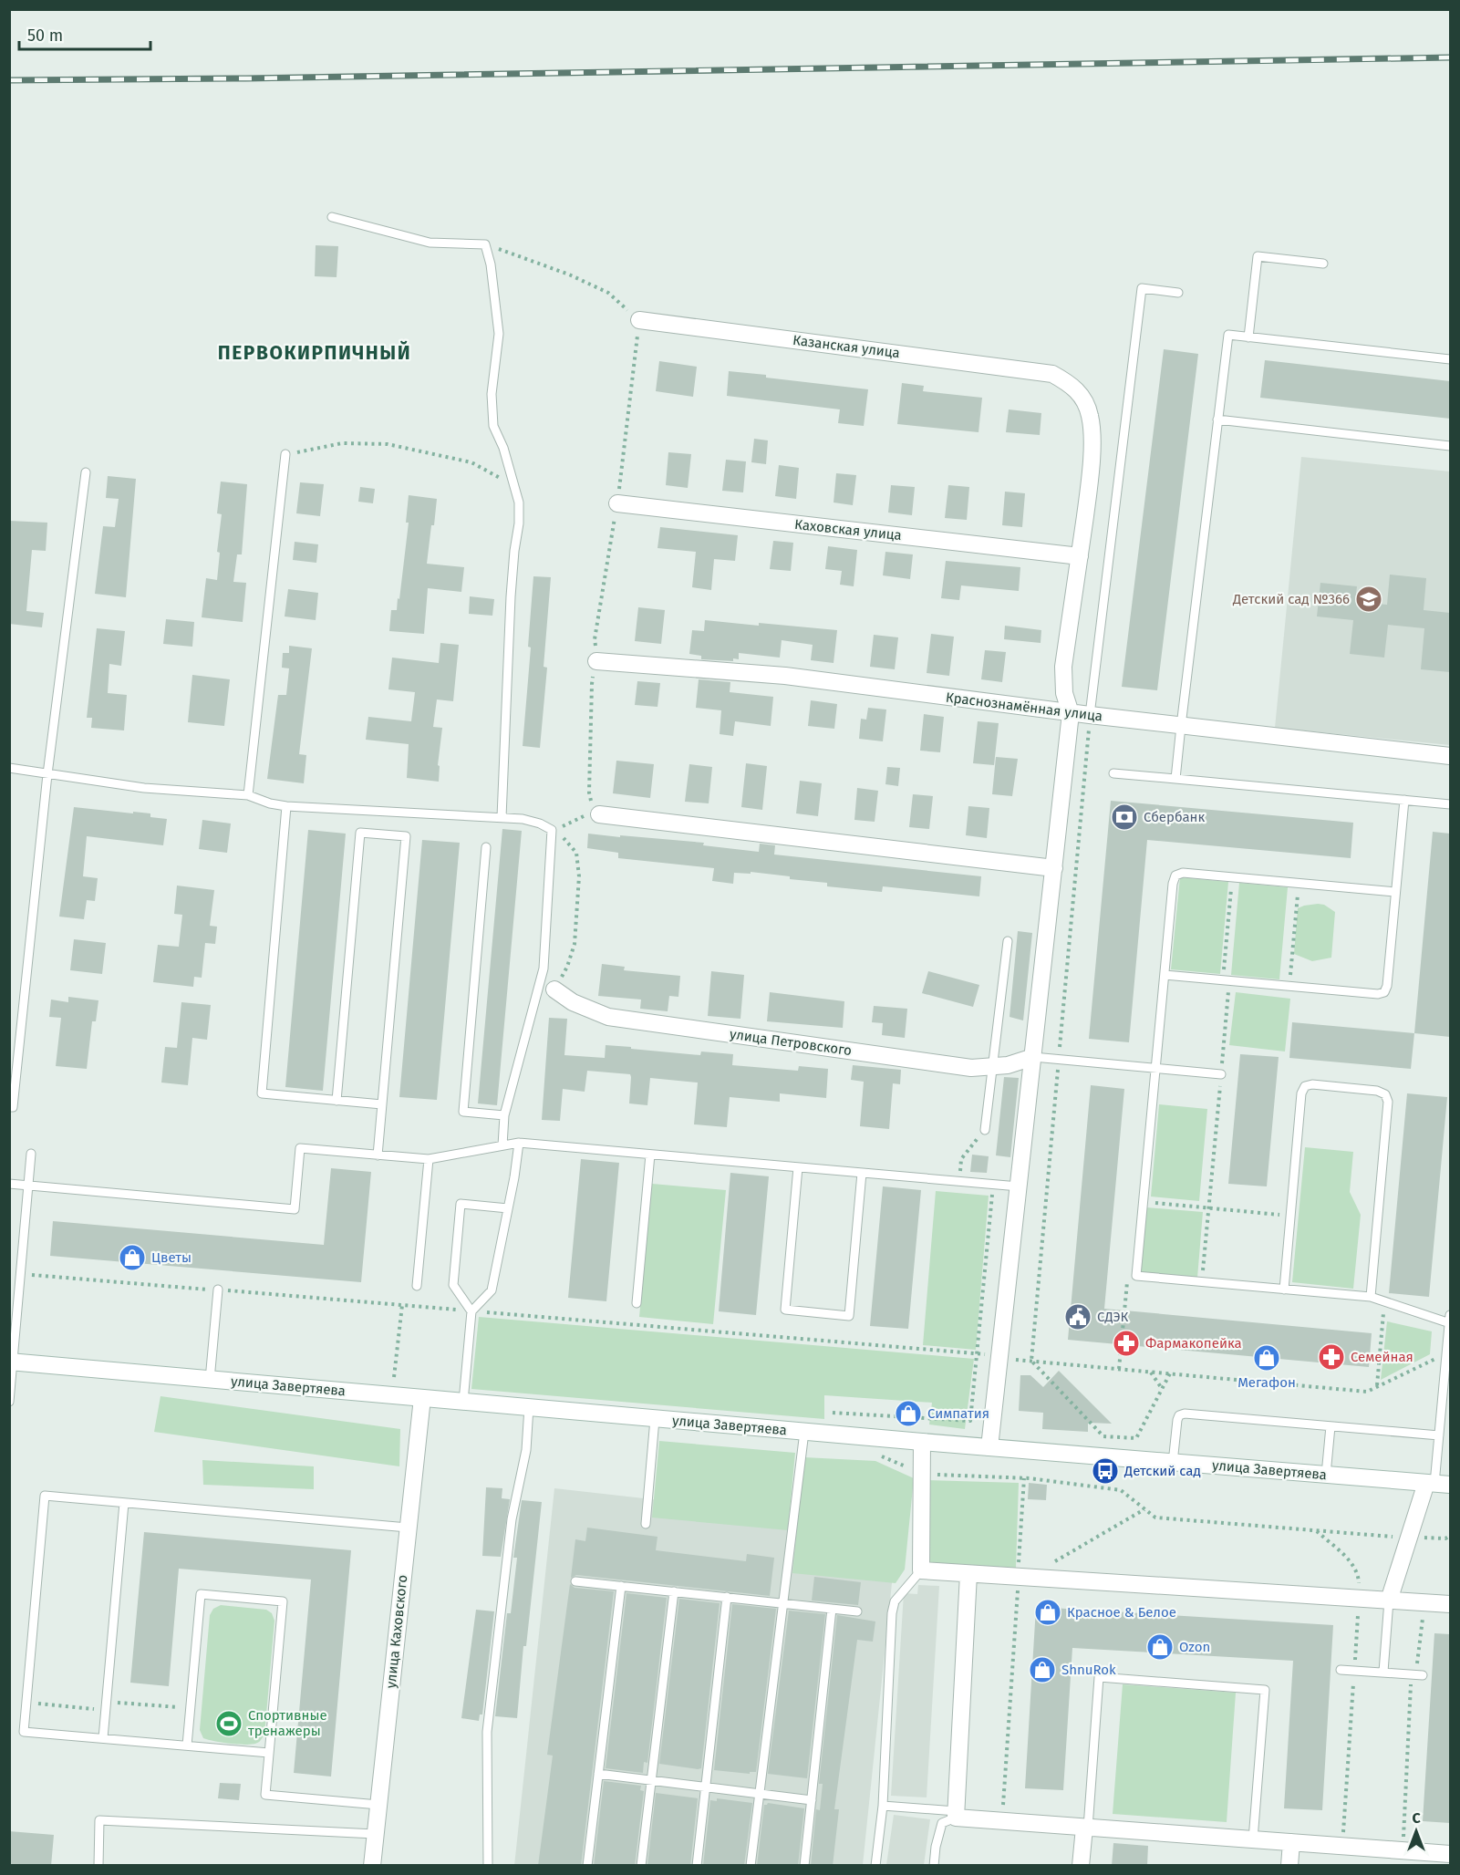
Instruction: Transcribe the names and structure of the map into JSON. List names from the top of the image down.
{
  "streets": {
    "street": [
      "Казанская улица",
      "Каховская улица",
      "Краснознамённая улица",
      "улица Петровского",
      "улица Завертяева",
      "улица Каховского"
    ]
  },
  "crossings": [
    ["Казанская улица", "Каховская улица"],
    ["улица Завертяева", "улица Каховского"]
  ],
  "districts": ["ПЕРВОКИРПИЧНЫЙ"],
  "places": {
    "school or university": ["Детский сад №366"],
    "bank": ["Сбербанк"],
    "shop": [
      "Цветы",
      "Мегафон",
      "Симпатия",
      "Красное & Белое",
      "Ozon",
      "ShnuRok"
    ],
    "public building": ["СДЭК"],
    "pharmacy": ["Фармакопейка", "Семейная"],
    "bus stop": ["Детский сад"],
    "sports": ["Спортивные тренажеры"]
  },
  "scale_bar": "50 m",
  "north": "top"
}
